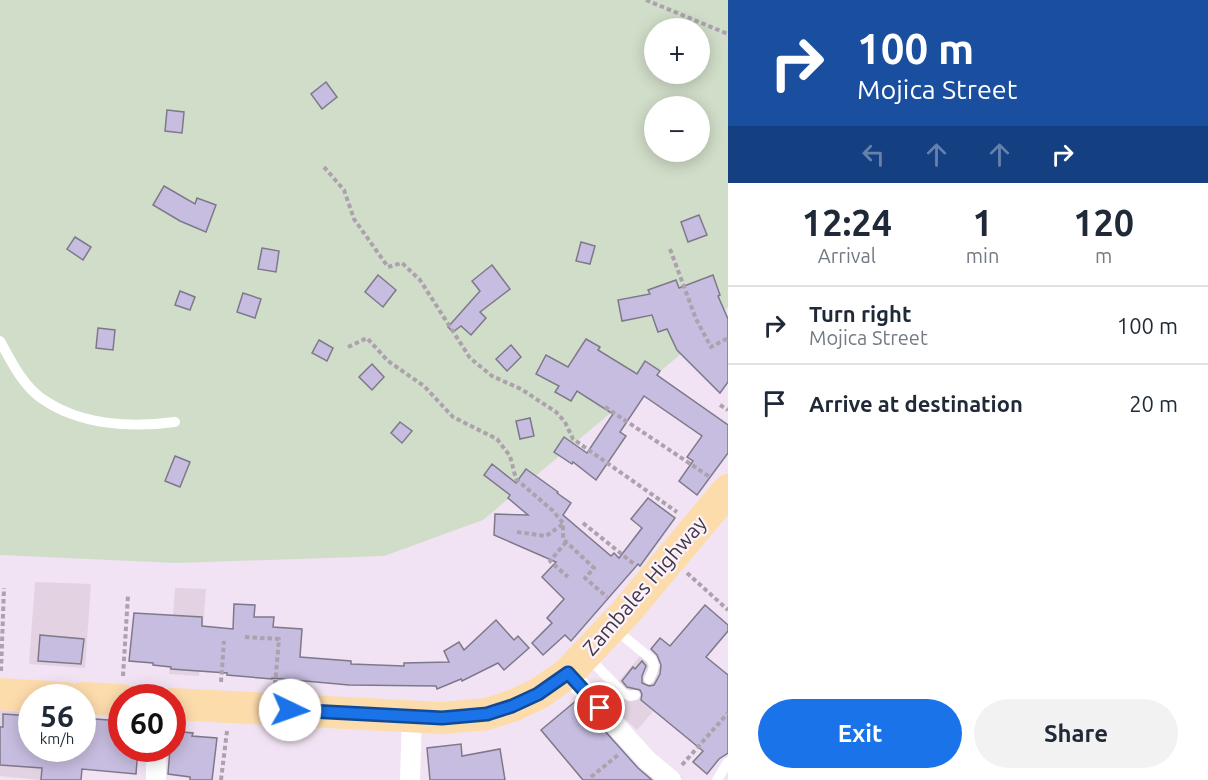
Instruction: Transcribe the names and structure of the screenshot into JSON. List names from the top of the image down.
{
  "streets": {
    "main road": ["Zambales Highway"]
  },
  "page": {
    "turn": ["100 m", "Mojica Street"],
    "map_buttons": ["+", "−"],
    "eta": [
      "12:24",
      "Arrival",
      "1",
      "min",
      "120",
      "m"
    ],
    "list": [
      {
        "name": "Turn right",
        "note": "Mojica Street",
        "value": "100 m"
      },
      {
        "name": "Arrive at destination",
        "value": "20 m"
      }
    ],
    "speed": "56 km/h",
    "limit": "60",
    "buttons": ["Exit", "Share"]
  }
}
